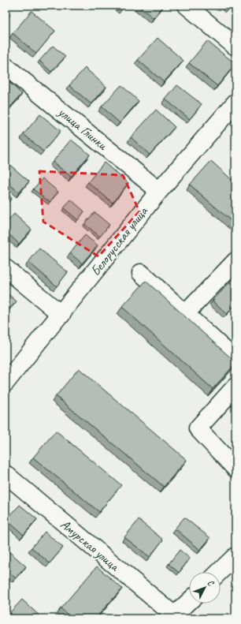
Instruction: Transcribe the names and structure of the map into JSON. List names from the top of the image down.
{
  "streets": {
    "street": ["улица Глинки", "Белорусская улица", "Амурская улица"]
  },
  "crossings": [
    ["улица Глинки", "Белорусская улица"]
  ],
  "north": "top right"
}
